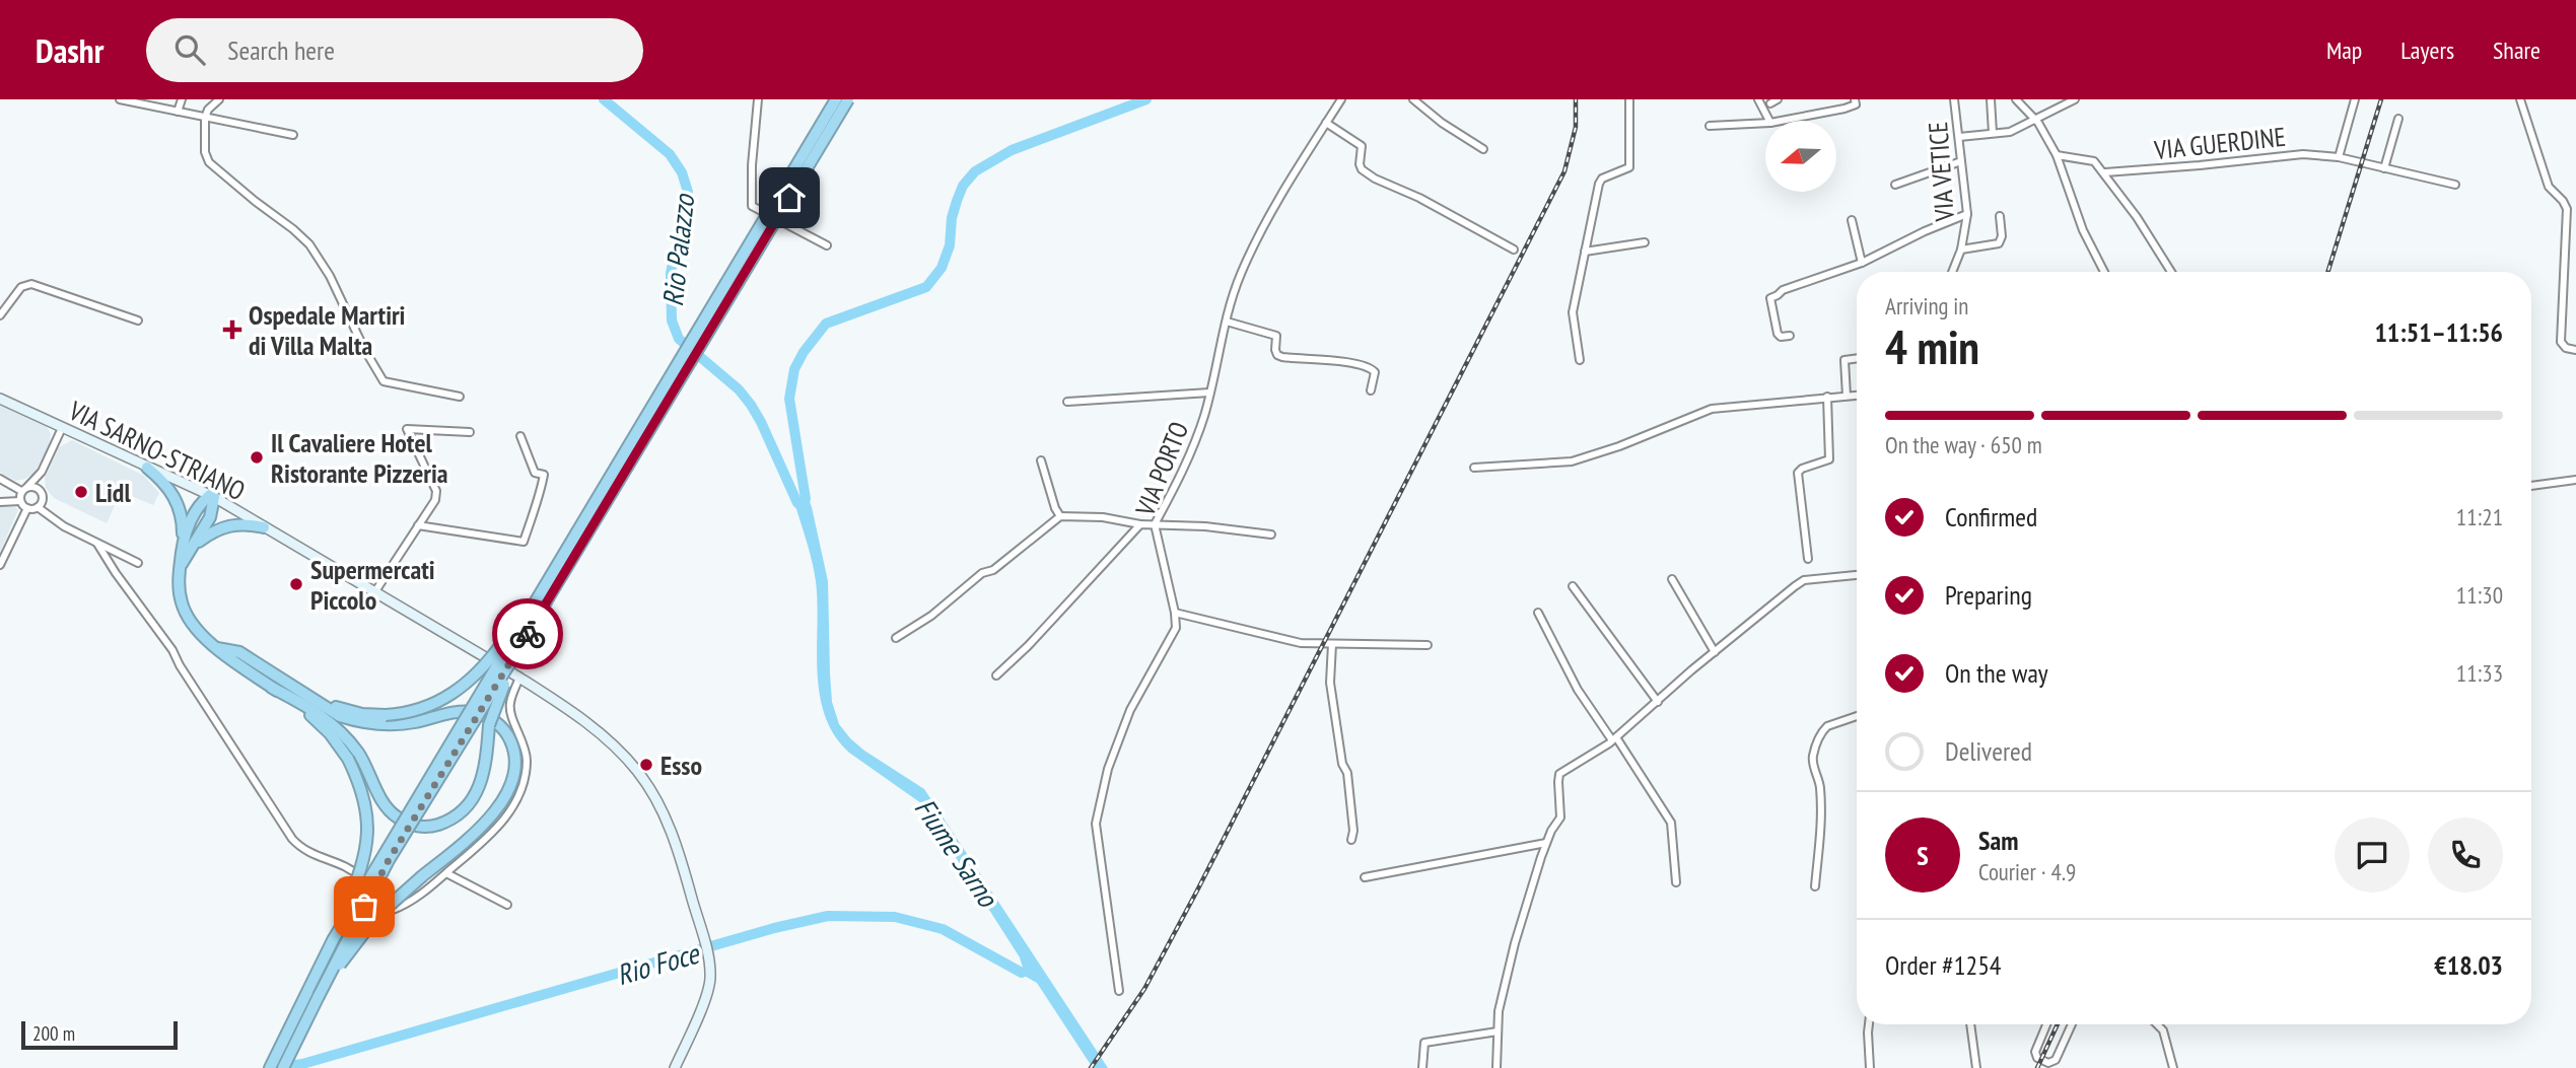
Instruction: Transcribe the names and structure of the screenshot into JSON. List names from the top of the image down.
{
  "streets": {
    "main road": ["VIA SARNO-STRIANO"],
    "street": ["VIA GUERDINE", "VIA VETICE", "VIA PORTO"]
  },
  "water": ["Rio Palazzo", "Fiume Sarno", "Rio Foce"],
  "places": {
    "health": ["Ospedale Martiri di Villa Malta"],
    "other": [
      "Il Cavaliere Hotel Ristorante Pizzeria",
      "Lidl",
      "Supermercati Piccolo",
      "Esso"
    ]
  },
  "scale_bar": "200 m",
  "north": "left",
  "page": {
    "header": "Dashr",
    "search": "Search here",
    "nav": ["Map", "Layers", "Share"],
    "heading": ["4 min", "Arriving in", "11:51–11:56"],
    "panel": [
      "Sam",
      "Courier · 4.9",
      "Order #1254",
      "€18.03"
    ],
    "bar": "On the way · 650 m",
    "list": [
      ["Confirmed", "11:21"],
      ["Preparing", "11:30"],
      ["On the way", "11:33"],
      "Delivered"
    ],
    "round": "S",
    "scale": "200 m"
  }
}
